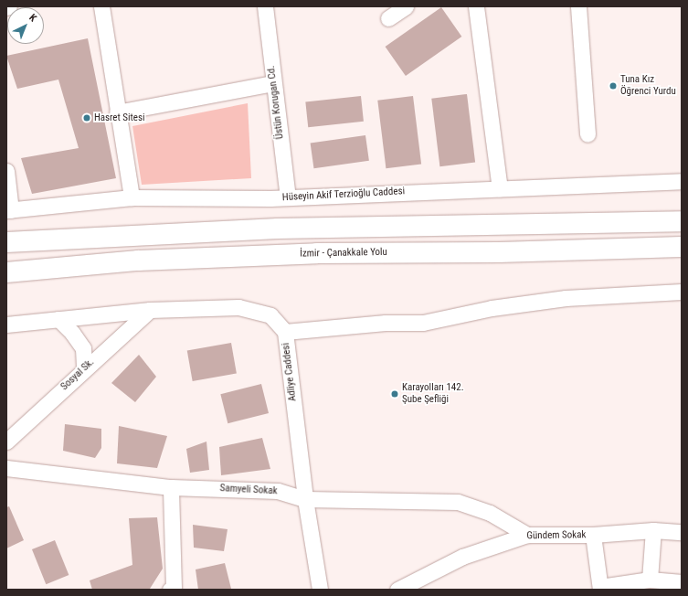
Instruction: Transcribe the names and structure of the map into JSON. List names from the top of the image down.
{
  "streets": {
    "highway": ["İzmir - Çanakkale Yolu"],
    "street": [
      "Üstün Korugan Cd.",
      "Hüseyin Akif Terzioğlu Caddesi",
      "Adliye Caddesi",
      "Sosyal Sk.",
      "Samyeli Sokak",
      "Gündem Sokak"
    ]
  },
  "crossings": [
    ["Üstün Korugan Cd.", "Hüseyin Akif Terzioğlu Caddesi"],
    ["Adliye Caddesi", "Sosyal Sk."],
    ["Adliye Caddesi", "Samyeli Sokak"],
    ["Samyeli Sokak", "Gündem Sokak"]
  ],
  "places": ["Tuna Kız Öğrenci Yurdu", "Hasret Sitesi", "Karayolları 142. Şube Şefliği"],
  "north": "top right"
}
